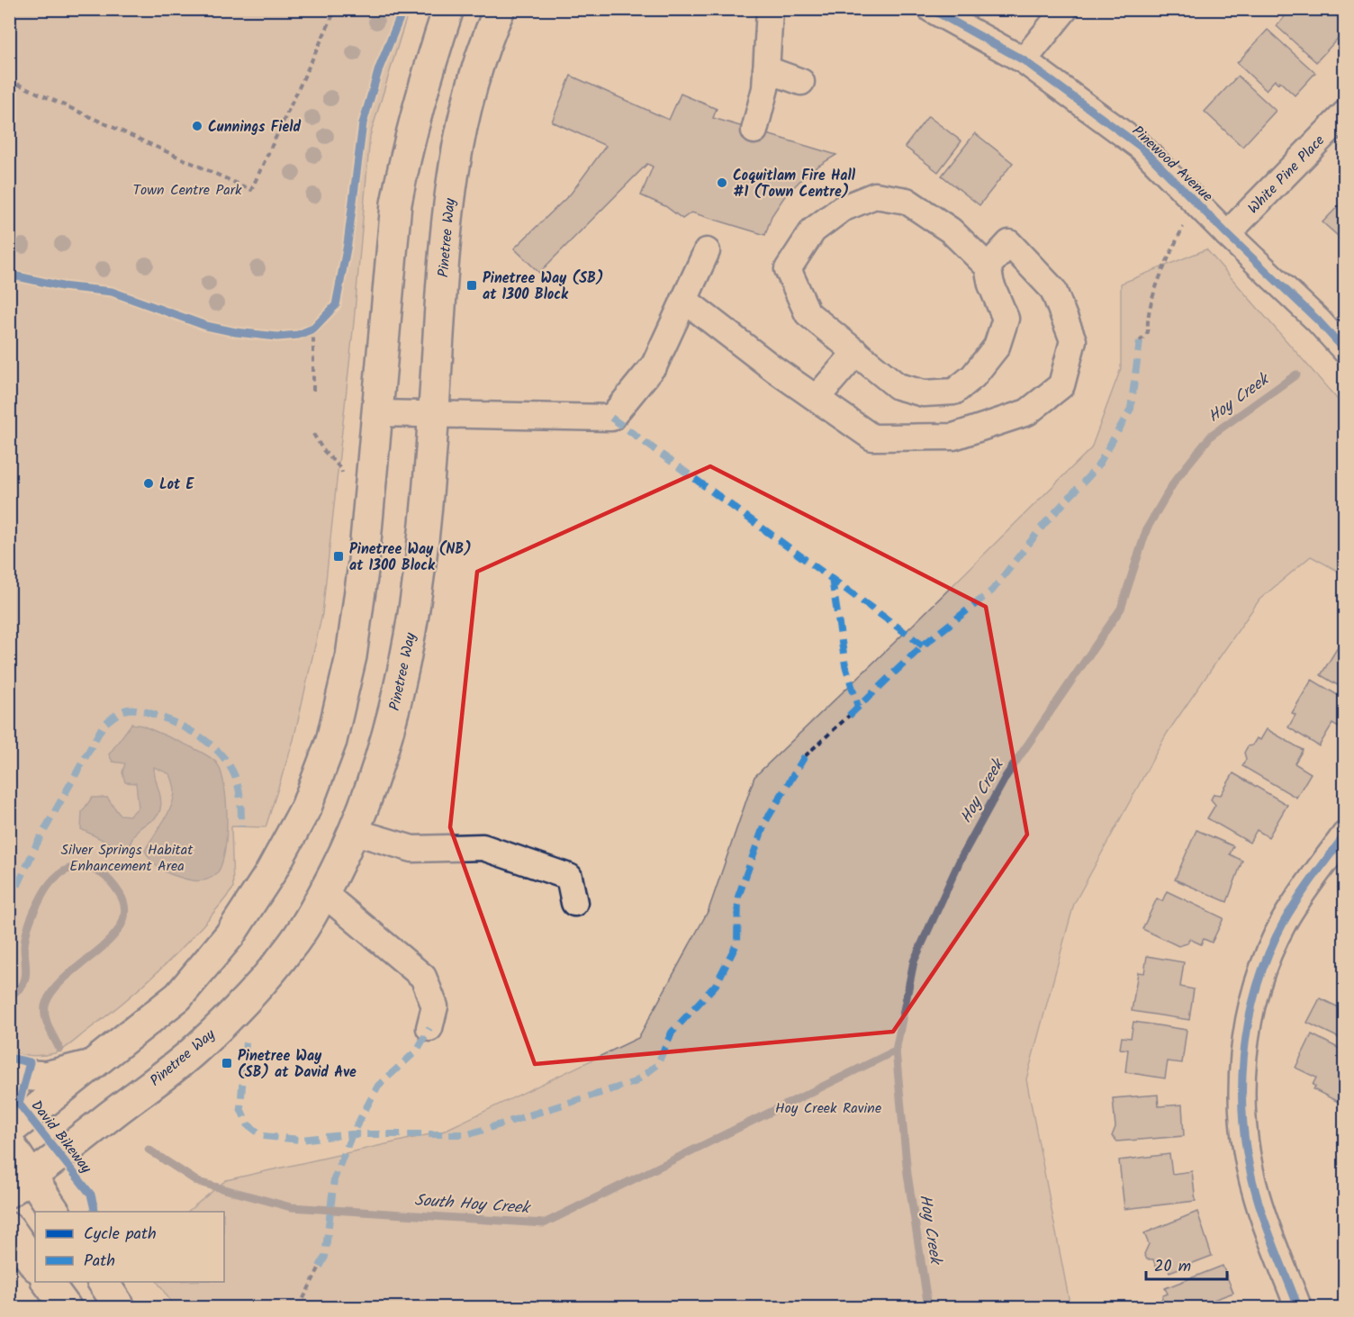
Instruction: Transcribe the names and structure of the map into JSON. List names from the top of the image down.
{
  "streets": {
    "main road": ["Pinetree Way"],
    "street": ["Pinewood Avenue", "White Pine Place"],
    "cycle path": ["David Bikeway"]
  },
  "crossings": [
    ["Pinewood Avenue", "White Pine Place"]
  ],
  "water": ["Hoy Creek", "South Hoy Creek"],
  "parks": ["Town Centre Park", "Silver Springs Habitat Enhancement Area", "Hoy Creek Ravine"],
  "places": {
    "other": ["Cunnings Field", "Coquitlam Fire Hall #1 (Town Centre)", "Lot E"],
    "transit": ["Pinetree Way (SB) at 1300 Block", "Pinetree Way (NB) at 1300 Block", "Pinetree Way (SB) at David Ave"]
  },
  "legend": ["Cycle path", "Path"],
  "scale_bar": "20 m"
}
